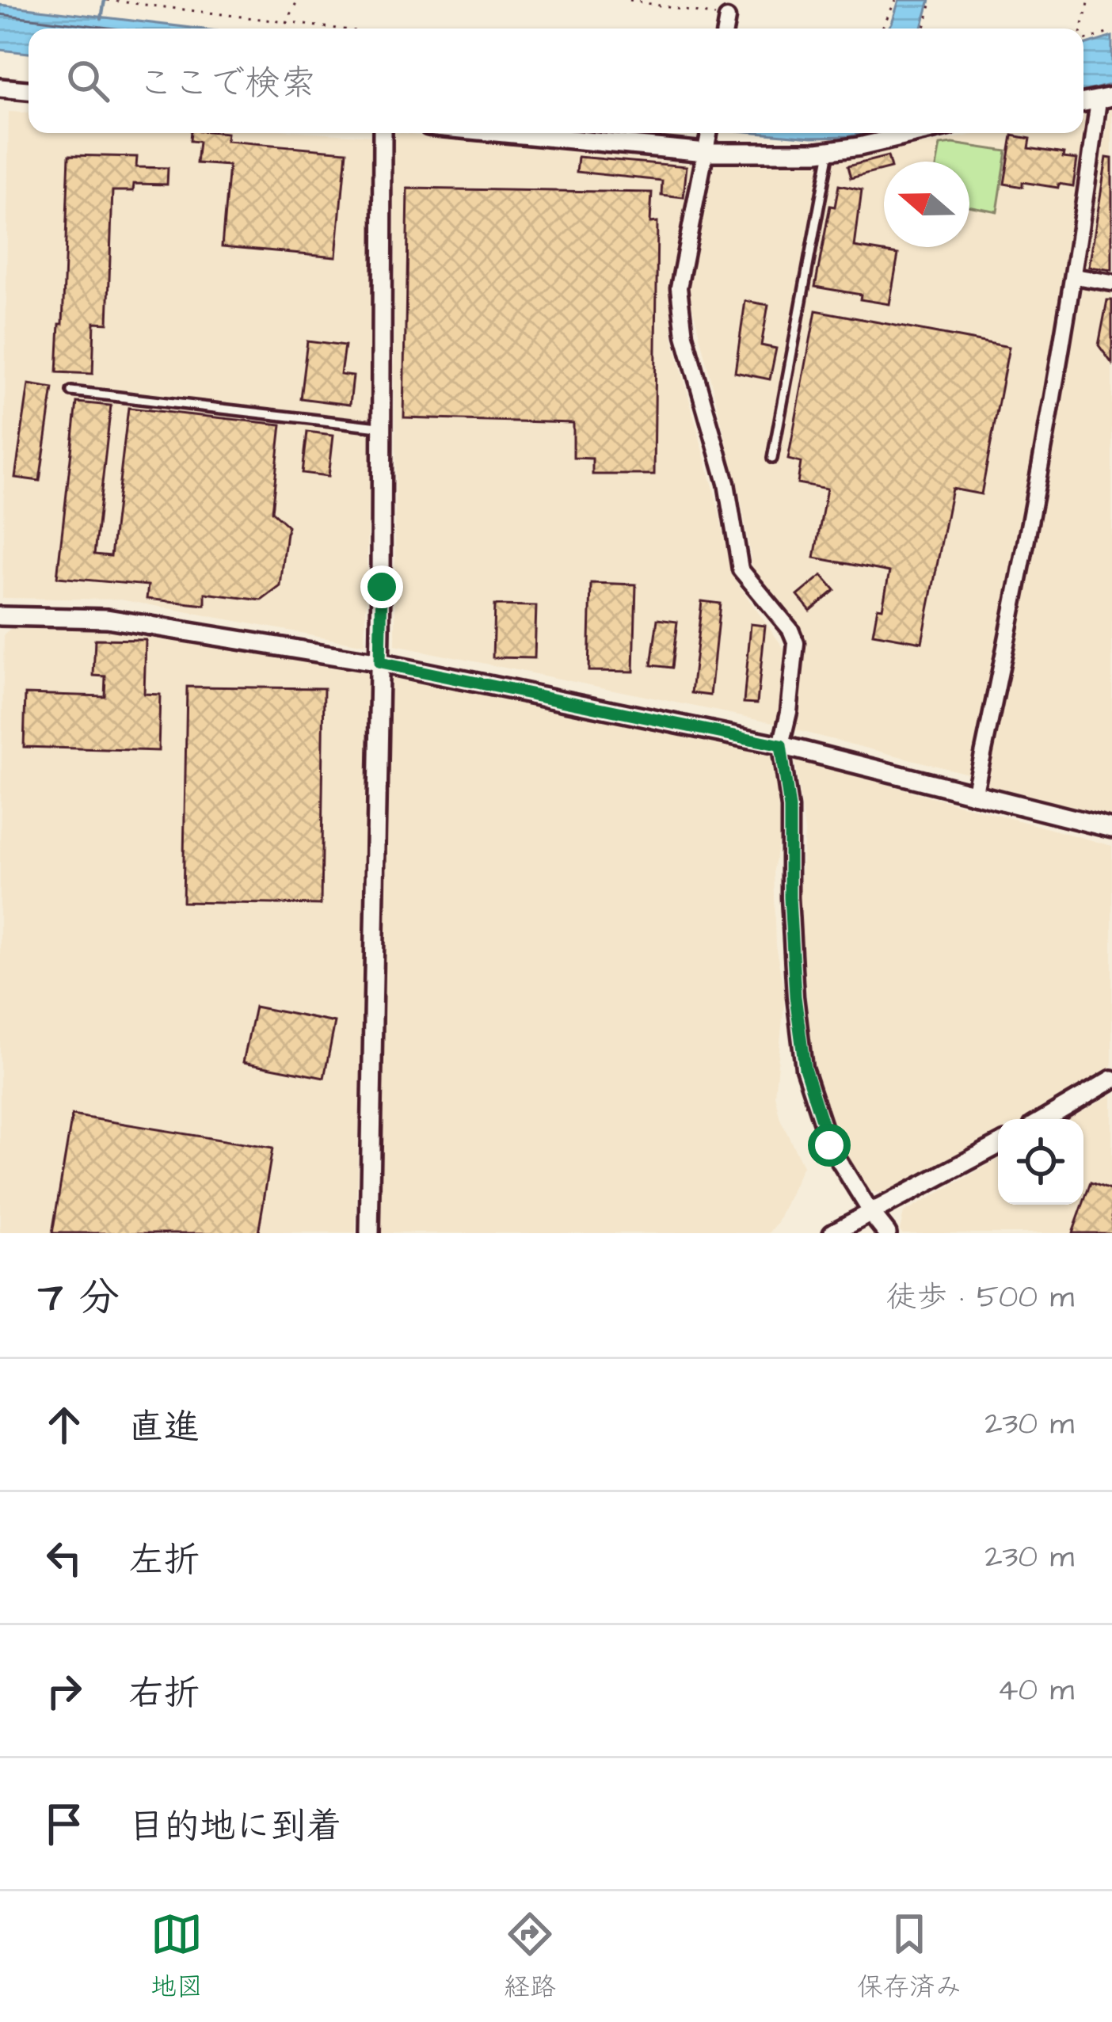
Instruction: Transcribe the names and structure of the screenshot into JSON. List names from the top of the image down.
{
  "north": "left",
  "page": {
    "search": "ここで検索",
    "heading": ["7 分", "徒歩 · 500 m"],
    "list": [
      ["直進", "230 m"],
      ["左折", "230 m"],
      ["右折", "40 m"],
      "目的地に到着"
    ],
    "nav": ["地図", "経路", "保存済み"]
  }
}
